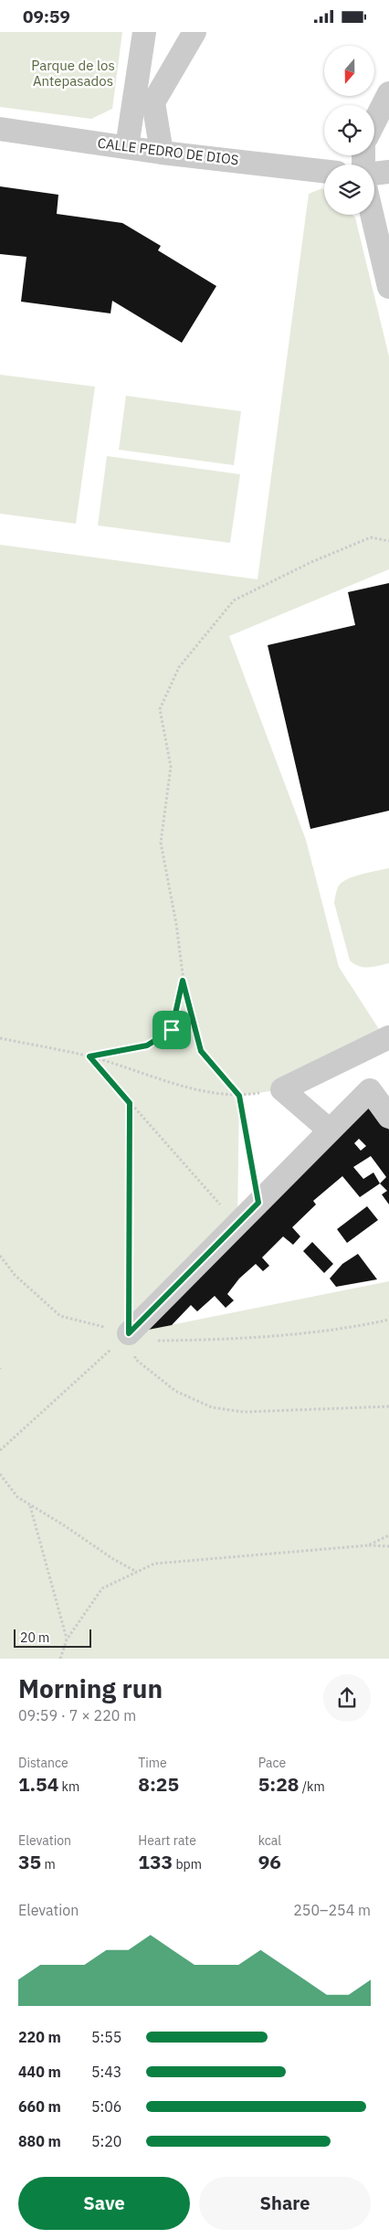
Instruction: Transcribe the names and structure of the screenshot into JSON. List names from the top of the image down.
{
  "streets": {
    "street": ["CALLE PEDRO DE DIOS"]
  },
  "parks": ["Parque de los Antepasados"],
  "scale_bar": "20 m",
  "north": "bottom",
  "page": {
    "status": "09:59",
    "scale": "20 m",
    "heading": ["Morning run", "09:59 · 7 × 220 m"],
    "stats": [
      ["Distance", "1.54 km"],
      ["Time", "8:25"],
      ["Pace", "5:28 /km"],
      ["Elevation", "35 m"],
      ["Heart rate", "133 bpm"],
      ["kcal", "96"]
    ],
    "chart": ["Elevation", "250–254 m"],
    "list": [
      {
        "name": "220 m",
        "note": "5:55"
      },
      {
        "name": "440 m",
        "note": "5:43"
      },
      {
        "name": "660 m",
        "note": "5:06"
      },
      {
        "name": "880 m",
        "note": "5:20"
      }
    ],
    "buttons": ["Save", "Share"]
  }
}
